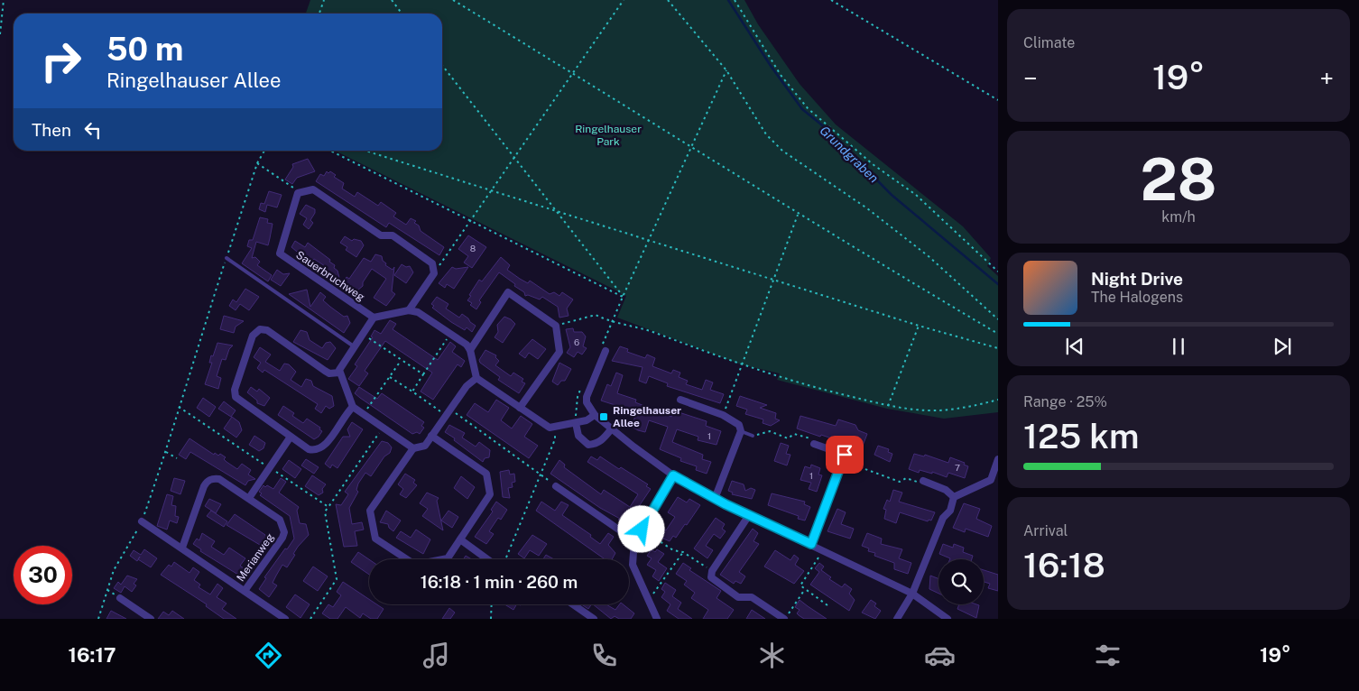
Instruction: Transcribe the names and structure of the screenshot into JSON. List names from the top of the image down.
{
  "streets": {
    "street": ["Sauerbruchweg", "Merianweg"]
  },
  "water": ["Grundgraben"],
  "parks": ["Ringelhauser Park"],
  "places": {
    "transit": ["Ringelhauser Allee"]
  },
  "house_numbers": [
    "8",
    "6",
    "1",
    "7",
    "1"
  ],
  "page": {
    "tile": [
      "Climate",
      ["28", "km/h"],
      ["Range · 25%", "125 km"],
      ["Arrival", "16:18"]
    ],
    "turn": ["50 m", "Ringelhauser Allee"],
    "heat": ["−", "19°", "+"],
    "then": "Then",
    "song": ["Night Drive", "The Halogens"],
    "limit": "30",
    "trip": "16:18 · 1 min · 260 m",
    "tabs": ["16:17", "19°"]
  }
}
